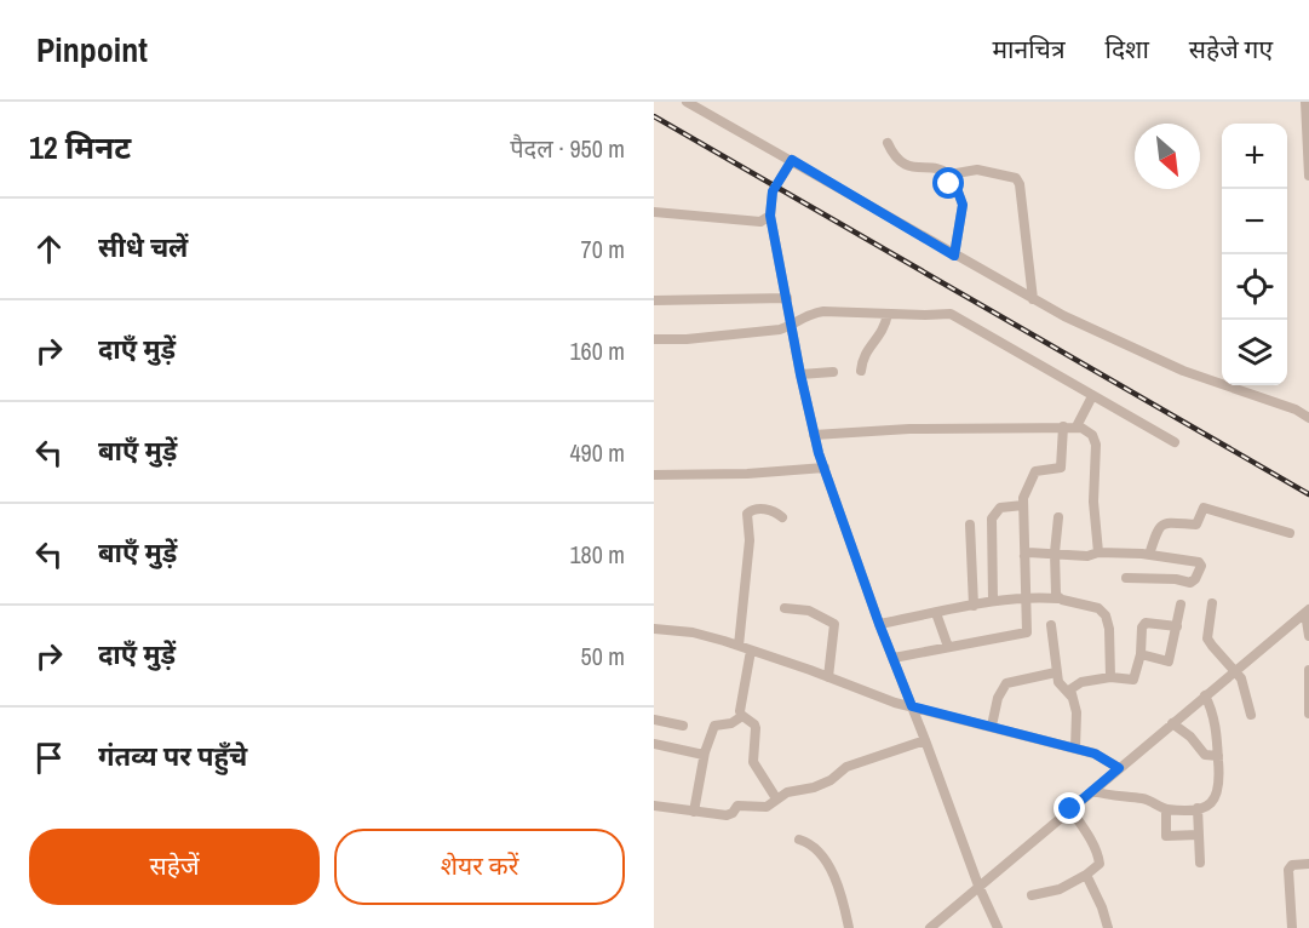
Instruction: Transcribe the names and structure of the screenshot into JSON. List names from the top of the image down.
{
  "north": "bottom right",
  "page": {
    "header": "Pinpoint",
    "nav": ["मानचित्र", "दिशा", "सहेजे गए"],
    "heading": ["12 मिनट", "पैदल · 950 m"],
    "map_buttons": ["+", "−"],
    "list": [
      ["सीधे चलें", "70 m"],
      ["दाएँ मुड़ें", "160 m"],
      ["बाएँ मुड़ें", "490 m"],
      ["बाएँ मुड़ें", "180 m"],
      ["दाएँ मुड़ें", "50 m"],
      "गंतव्य पर पहुँचे"
    ],
    "buttons": ["सहेजें", "शेयर करें"]
  }
}
